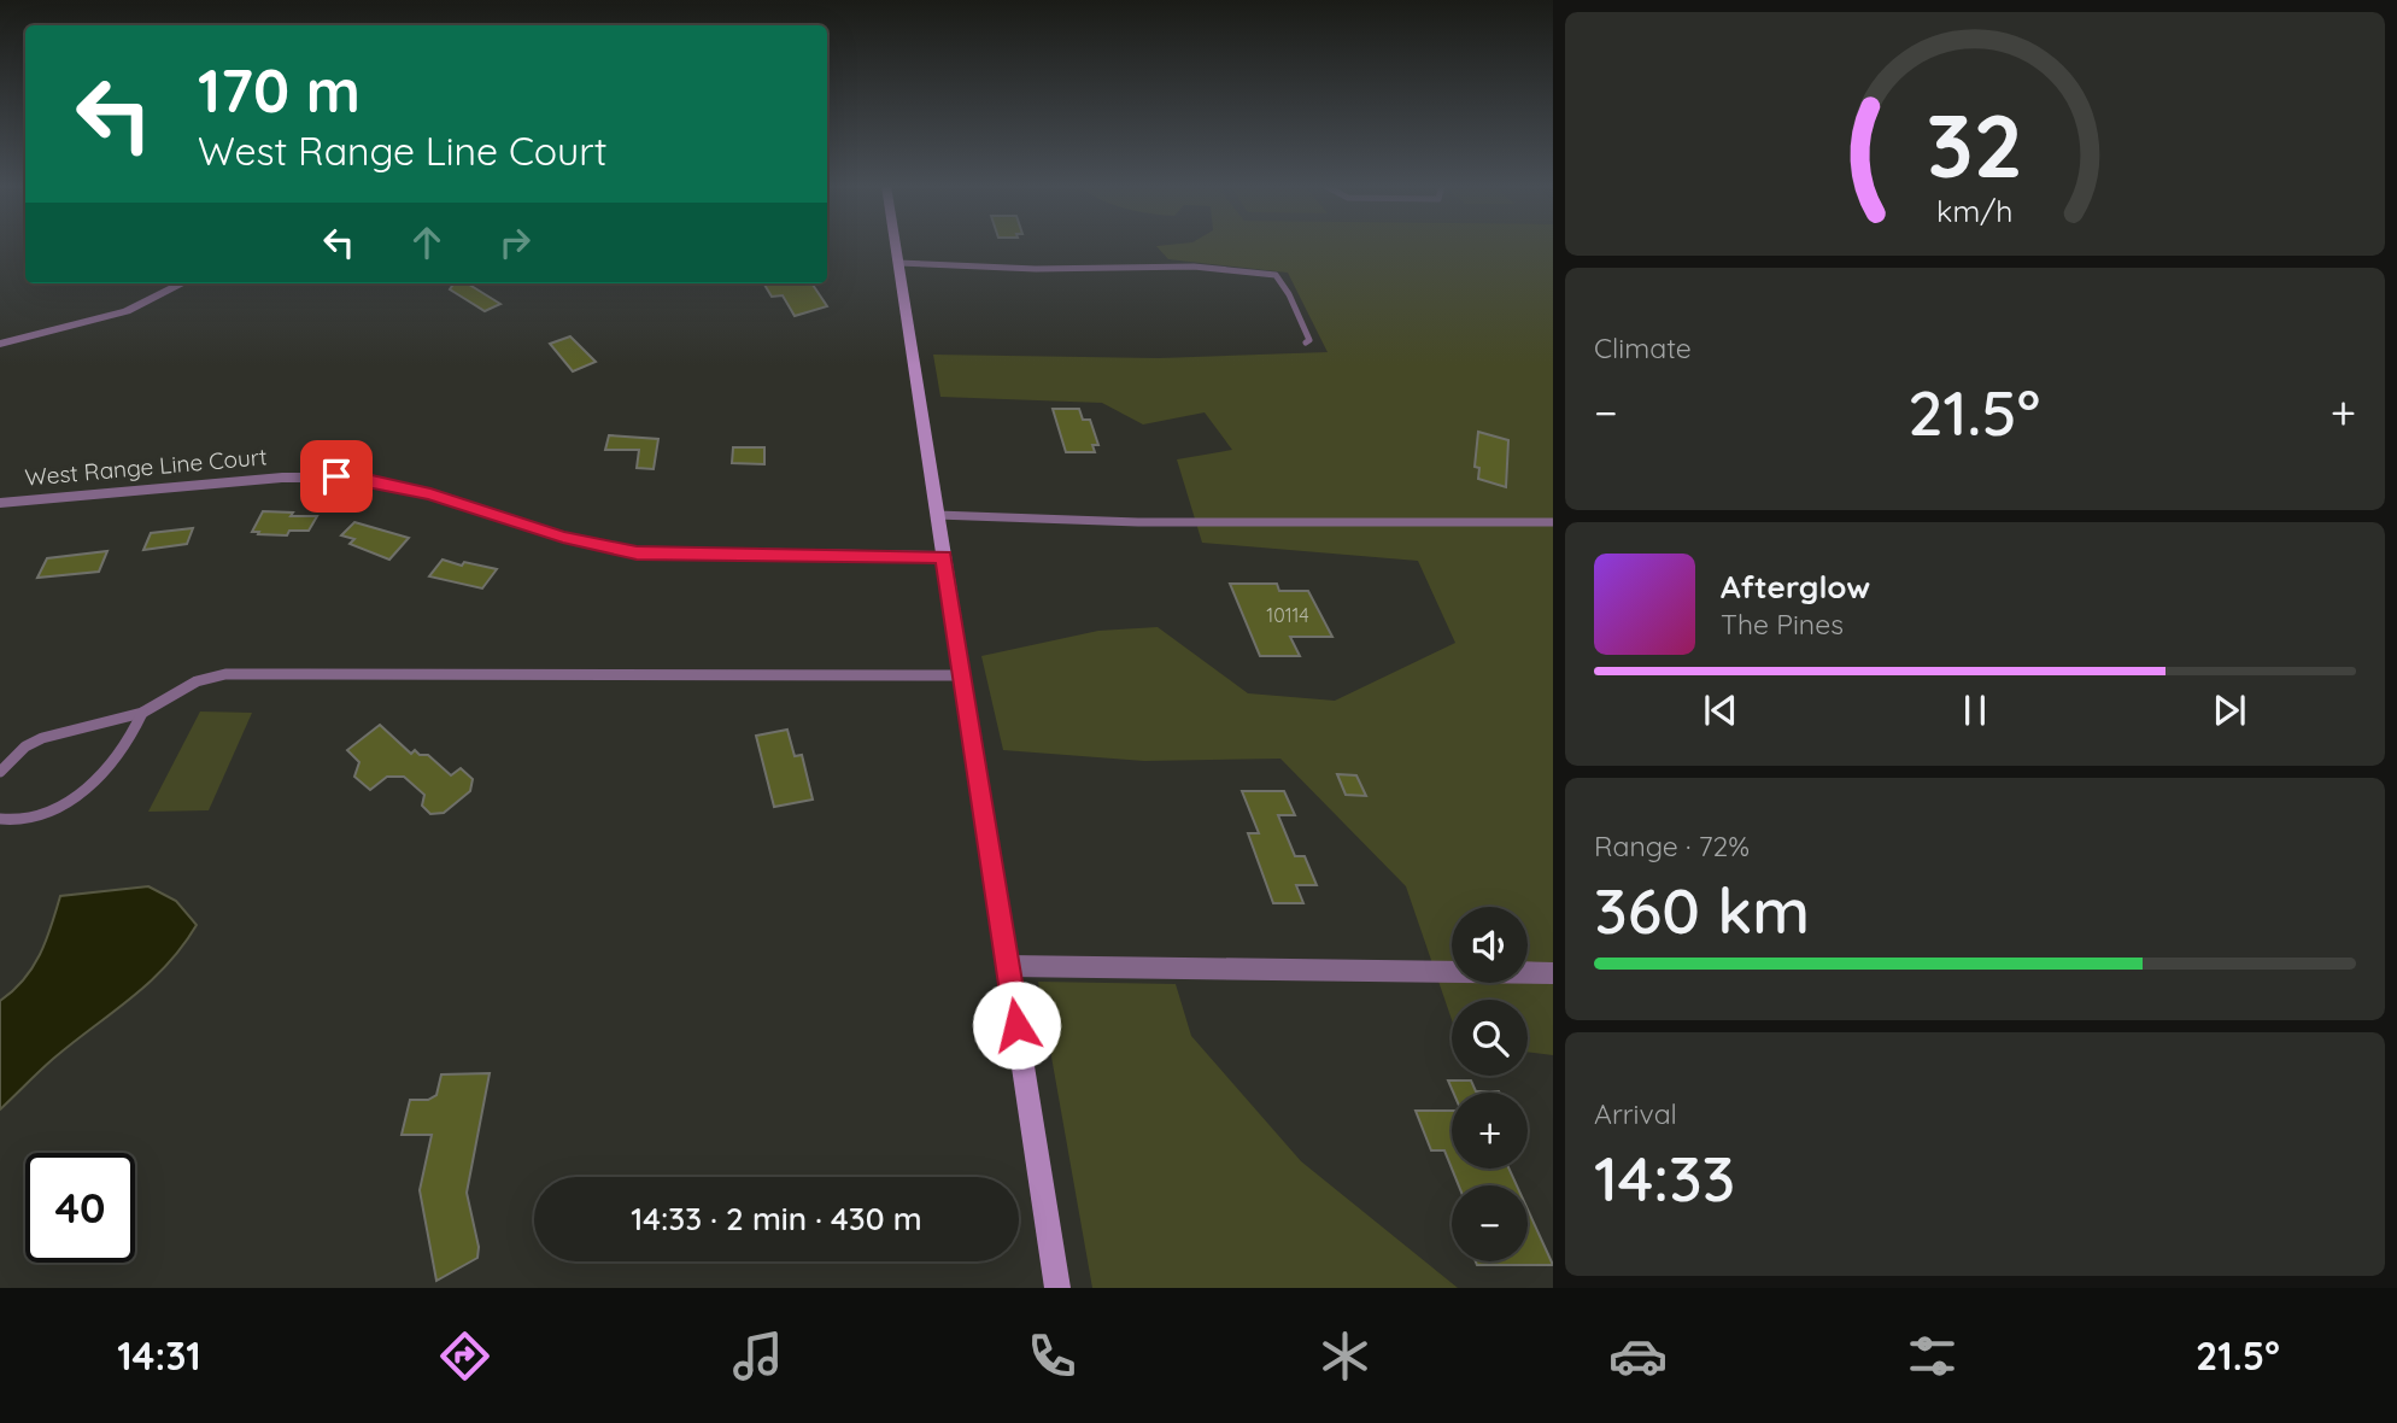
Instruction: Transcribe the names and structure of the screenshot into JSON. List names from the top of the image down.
{
  "streets": {
    "street": ["West Range Line Court"]
  },
  "house_numbers": ["10114"],
  "page": {
    "turn": ["170 m", "West Range Line Court"],
    "tile": [
      "Climate",
      ["Range · 72%", "360 km"],
      ["Arrival", "14:33"]
    ],
    "heat": ["−", "21.5°", "+"],
    "song": ["Afterglow", "The Pines"],
    "map_buttons": ["+", "−"],
    "limit": "40",
    "trip": "14:33 · 2 min · 430 m",
    "tabs": ["14:31", "21.5°"],
    "gauge": ["32", "km/h"]
  }
}
